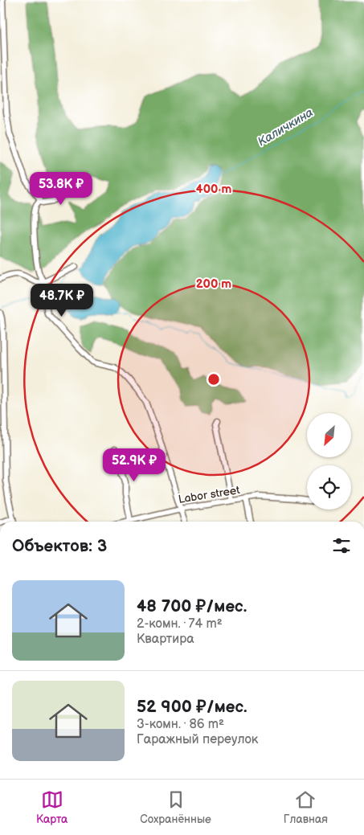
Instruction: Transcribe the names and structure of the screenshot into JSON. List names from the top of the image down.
{
  "streets": {
    "street": ["Labor street"]
  },
  "water": ["Каличкина"],
  "north": "bottom left",
  "page": {
    "price": ["53.8K ₽", "48.7K ₽", "52.9K ₽"],
    "heading": "Объектов: 3",
    "list": [
      {
        "name": "48 700 ₽/мес.",
        "note": "2-комн. · 74 m² · Квартира"
      },
      {
        "name": "52 900 ₽/мес.",
        "note": "3-комн. · 86 m² · Гаражный переулок"
      }
    ],
    "tabs": ["Карта", "Сохранённые", "Главная"]
  },
  "rings": ["400 m", "200 m"]
}
